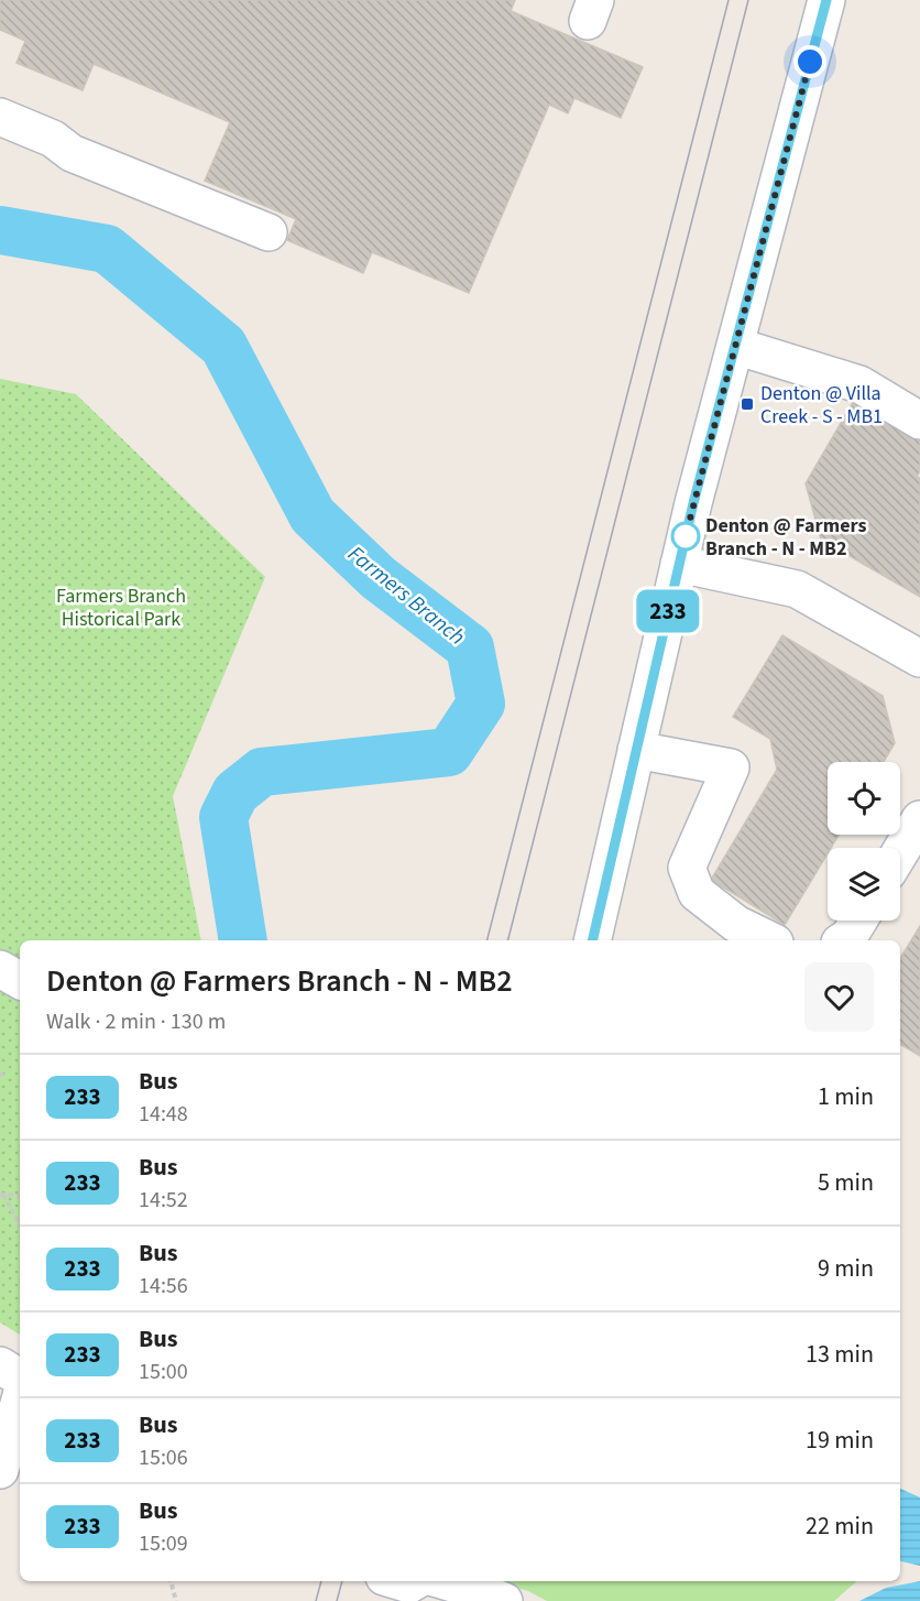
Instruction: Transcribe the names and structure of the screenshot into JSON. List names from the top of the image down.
{
  "water": ["Farmers Branch"],
  "parks": ["Farmers Branch Historical Park"],
  "places": {
    "transit": ["Denton @ Villa Creek - S - MB1"],
    "other": ["Denton @ Farmers Branch - N - MB2"]
  },
  "lines": ["bus line 233"],
  "page": {
    "on_map": "233",
    "heading": ["Denton @ Farmers Branch - N - MB2", "Walk · 2 min · 130 m"],
    "list": [
      {
        "mark": "233",
        "name": "Bus",
        "note": "14:48",
        "value": "1 min"
      },
      {
        "mark": "233",
        "name": "Bus",
        "note": "14:52",
        "value": "5 min"
      },
      {
        "mark": "233",
        "name": "Bus",
        "note": "14:56",
        "value": "9 min"
      },
      {
        "mark": "233",
        "name": "Bus",
        "note": "15:00",
        "value": "13 min"
      },
      {
        "mark": "233",
        "name": "Bus",
        "note": "15:06",
        "value": "19 min"
      },
      {
        "mark": "233",
        "name": "Bus",
        "note": "15:09",
        "value": "22 min"
      }
    ]
  }
}
